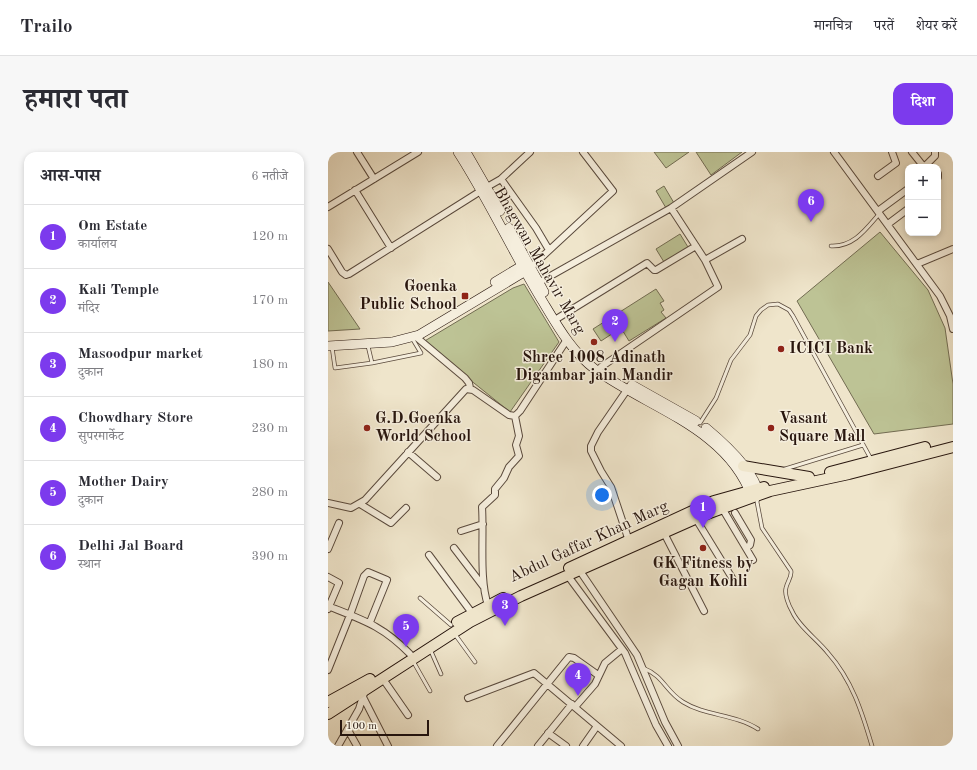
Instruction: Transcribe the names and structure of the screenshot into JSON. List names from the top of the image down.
{
  "streets": {
    "main road": ["Abdul Gaffar Khan Marg"],
    "street": ["Bhagwan Mahavir Marg"]
  },
  "crossings": [
    ["Bhagwan Mahavir Marg", "Abdul Gaffar Khan Marg"]
  ],
  "places": {
    "transit": ["Goenka Public School"],
    "other": [
      "Shree 1008 Adinath Digambar jain Mandir",
      "ICICI Bank",
      "G.D.Goenka World School",
      "Vasant Square Mall",
      "GK Fitness by Gagan Kohli"
    ]
  },
  "scale_bar": "100 m",
  "page": {
    "header": "Trailo",
    "nav": ["मानचित्र", "परतें", "शेयर करें"],
    "title": "हमारा पता",
    "buttons": "दिशा",
    "heading": ["आस-पास", "6 नतीजे"],
    "map_buttons": ["+", "−"],
    "pins": [
      "6",
      "2",
      "1",
      "3",
      "5",
      "4"
    ],
    "list": [
      {
        "mark": "1",
        "name": "Om Estate",
        "note": "कार्यालय",
        "value": "120 m"
      },
      {
        "mark": "2",
        "name": "Kali Temple",
        "note": "मंदिर",
        "value": "170 m"
      },
      {
        "mark": "3",
        "name": "Masoodpur market",
        "note": "दुकान",
        "value": "180 m"
      },
      {
        "mark": "4",
        "name": "Chowdhary Store",
        "note": "सुपरमार्केट",
        "value": "230 m"
      },
      {
        "mark": "5",
        "name": "Mother Dairy",
        "note": "दुकान",
        "value": "280 m"
      },
      {
        "mark": "6",
        "name": "Delhi Jal Board",
        "note": "स्थान",
        "value": "390 m"
      }
    ],
    "scale": "100 m"
  }
}
